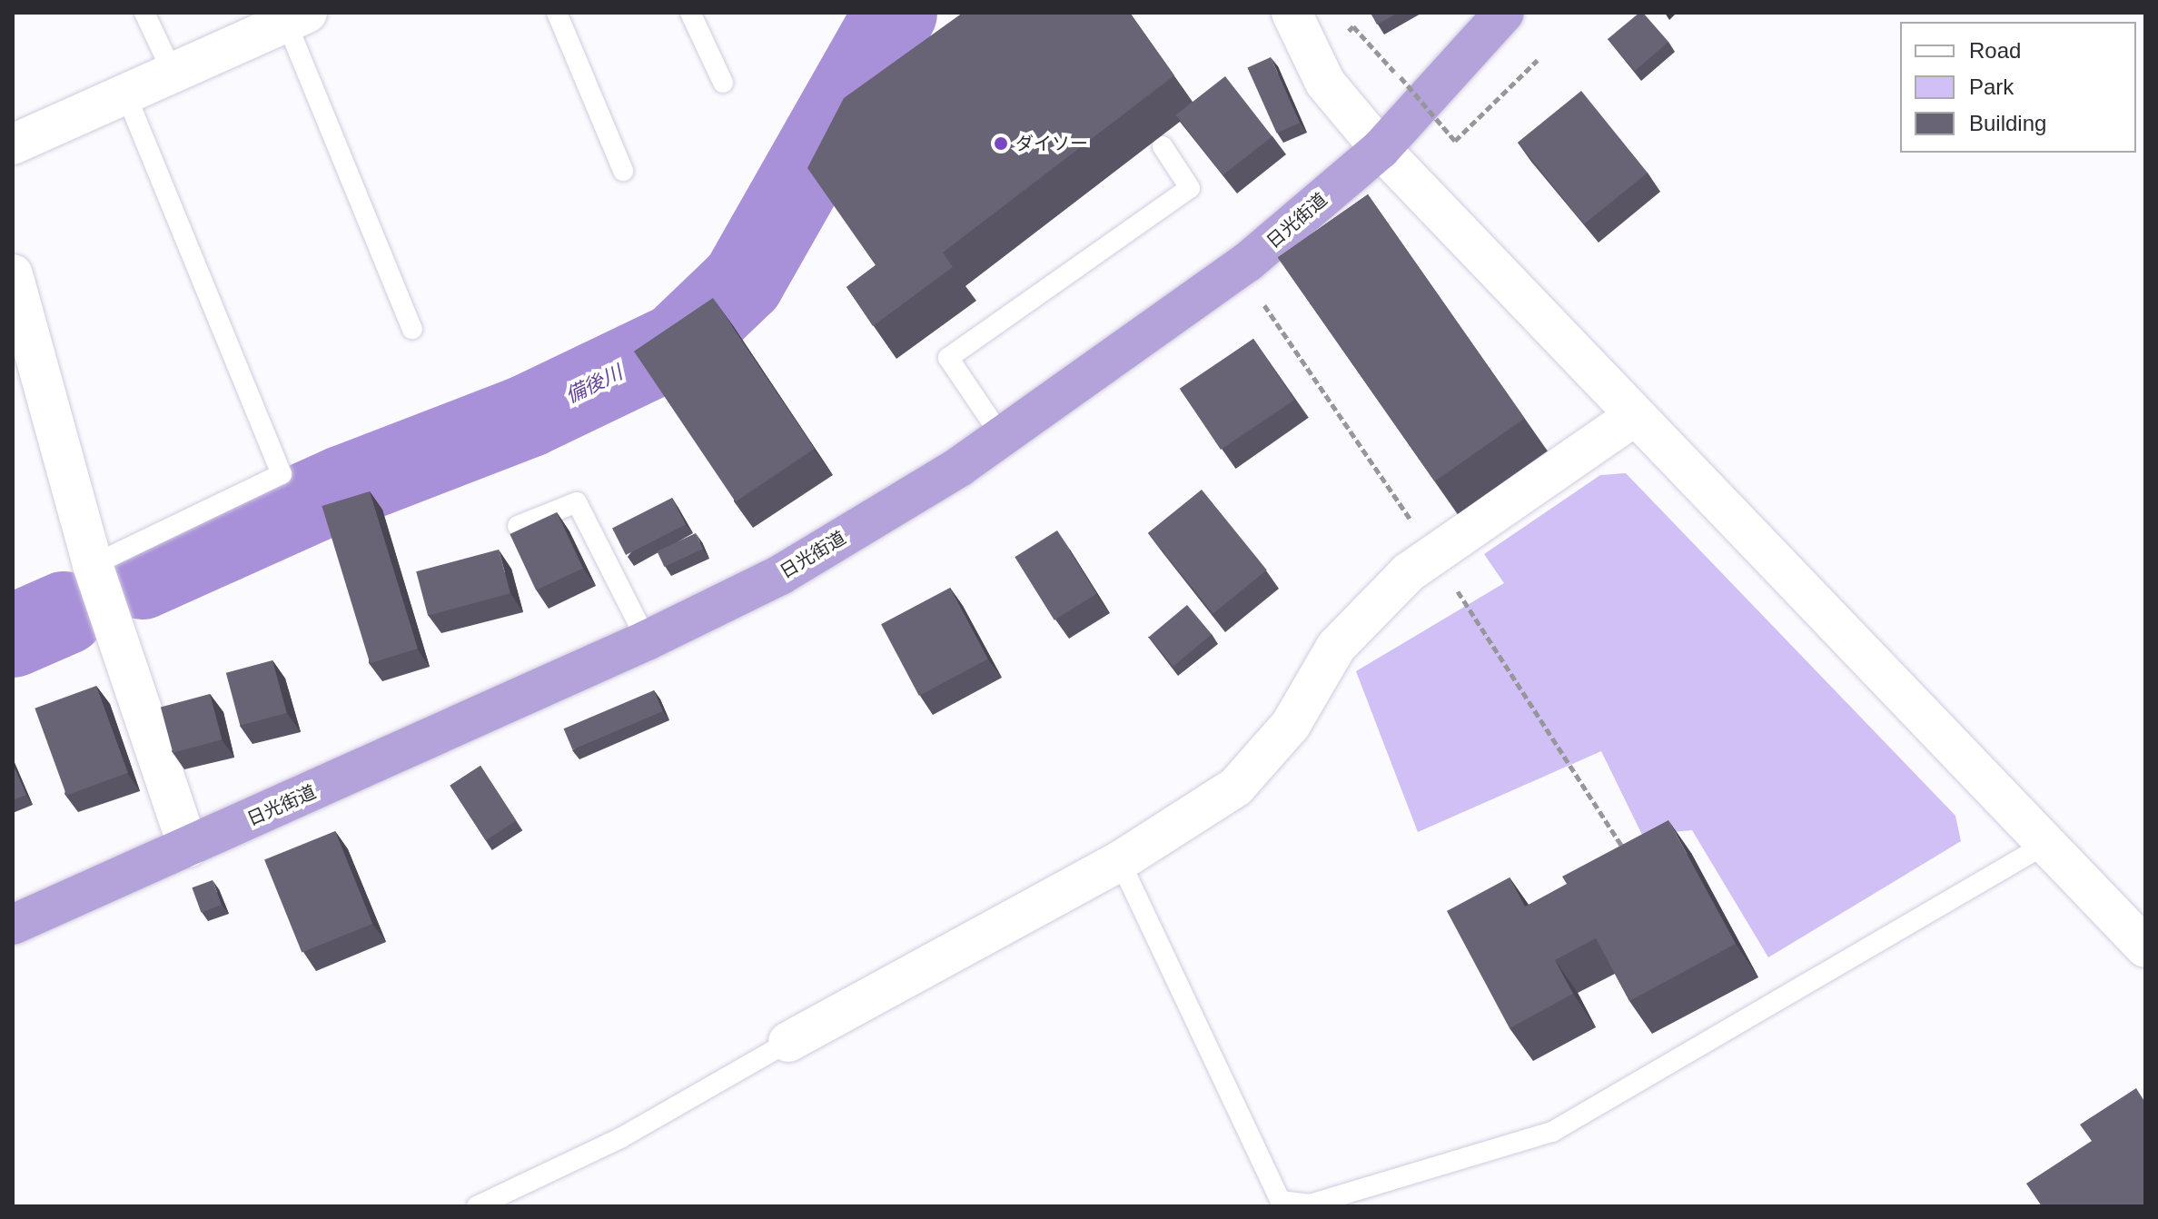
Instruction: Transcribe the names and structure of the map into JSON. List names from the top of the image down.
{
  "streets": {
    "highway": ["日光街道"]
  },
  "water": ["備後川"],
  "places": ["ダイソー"],
  "legend": ["Road", "Park", "Building"]
}
